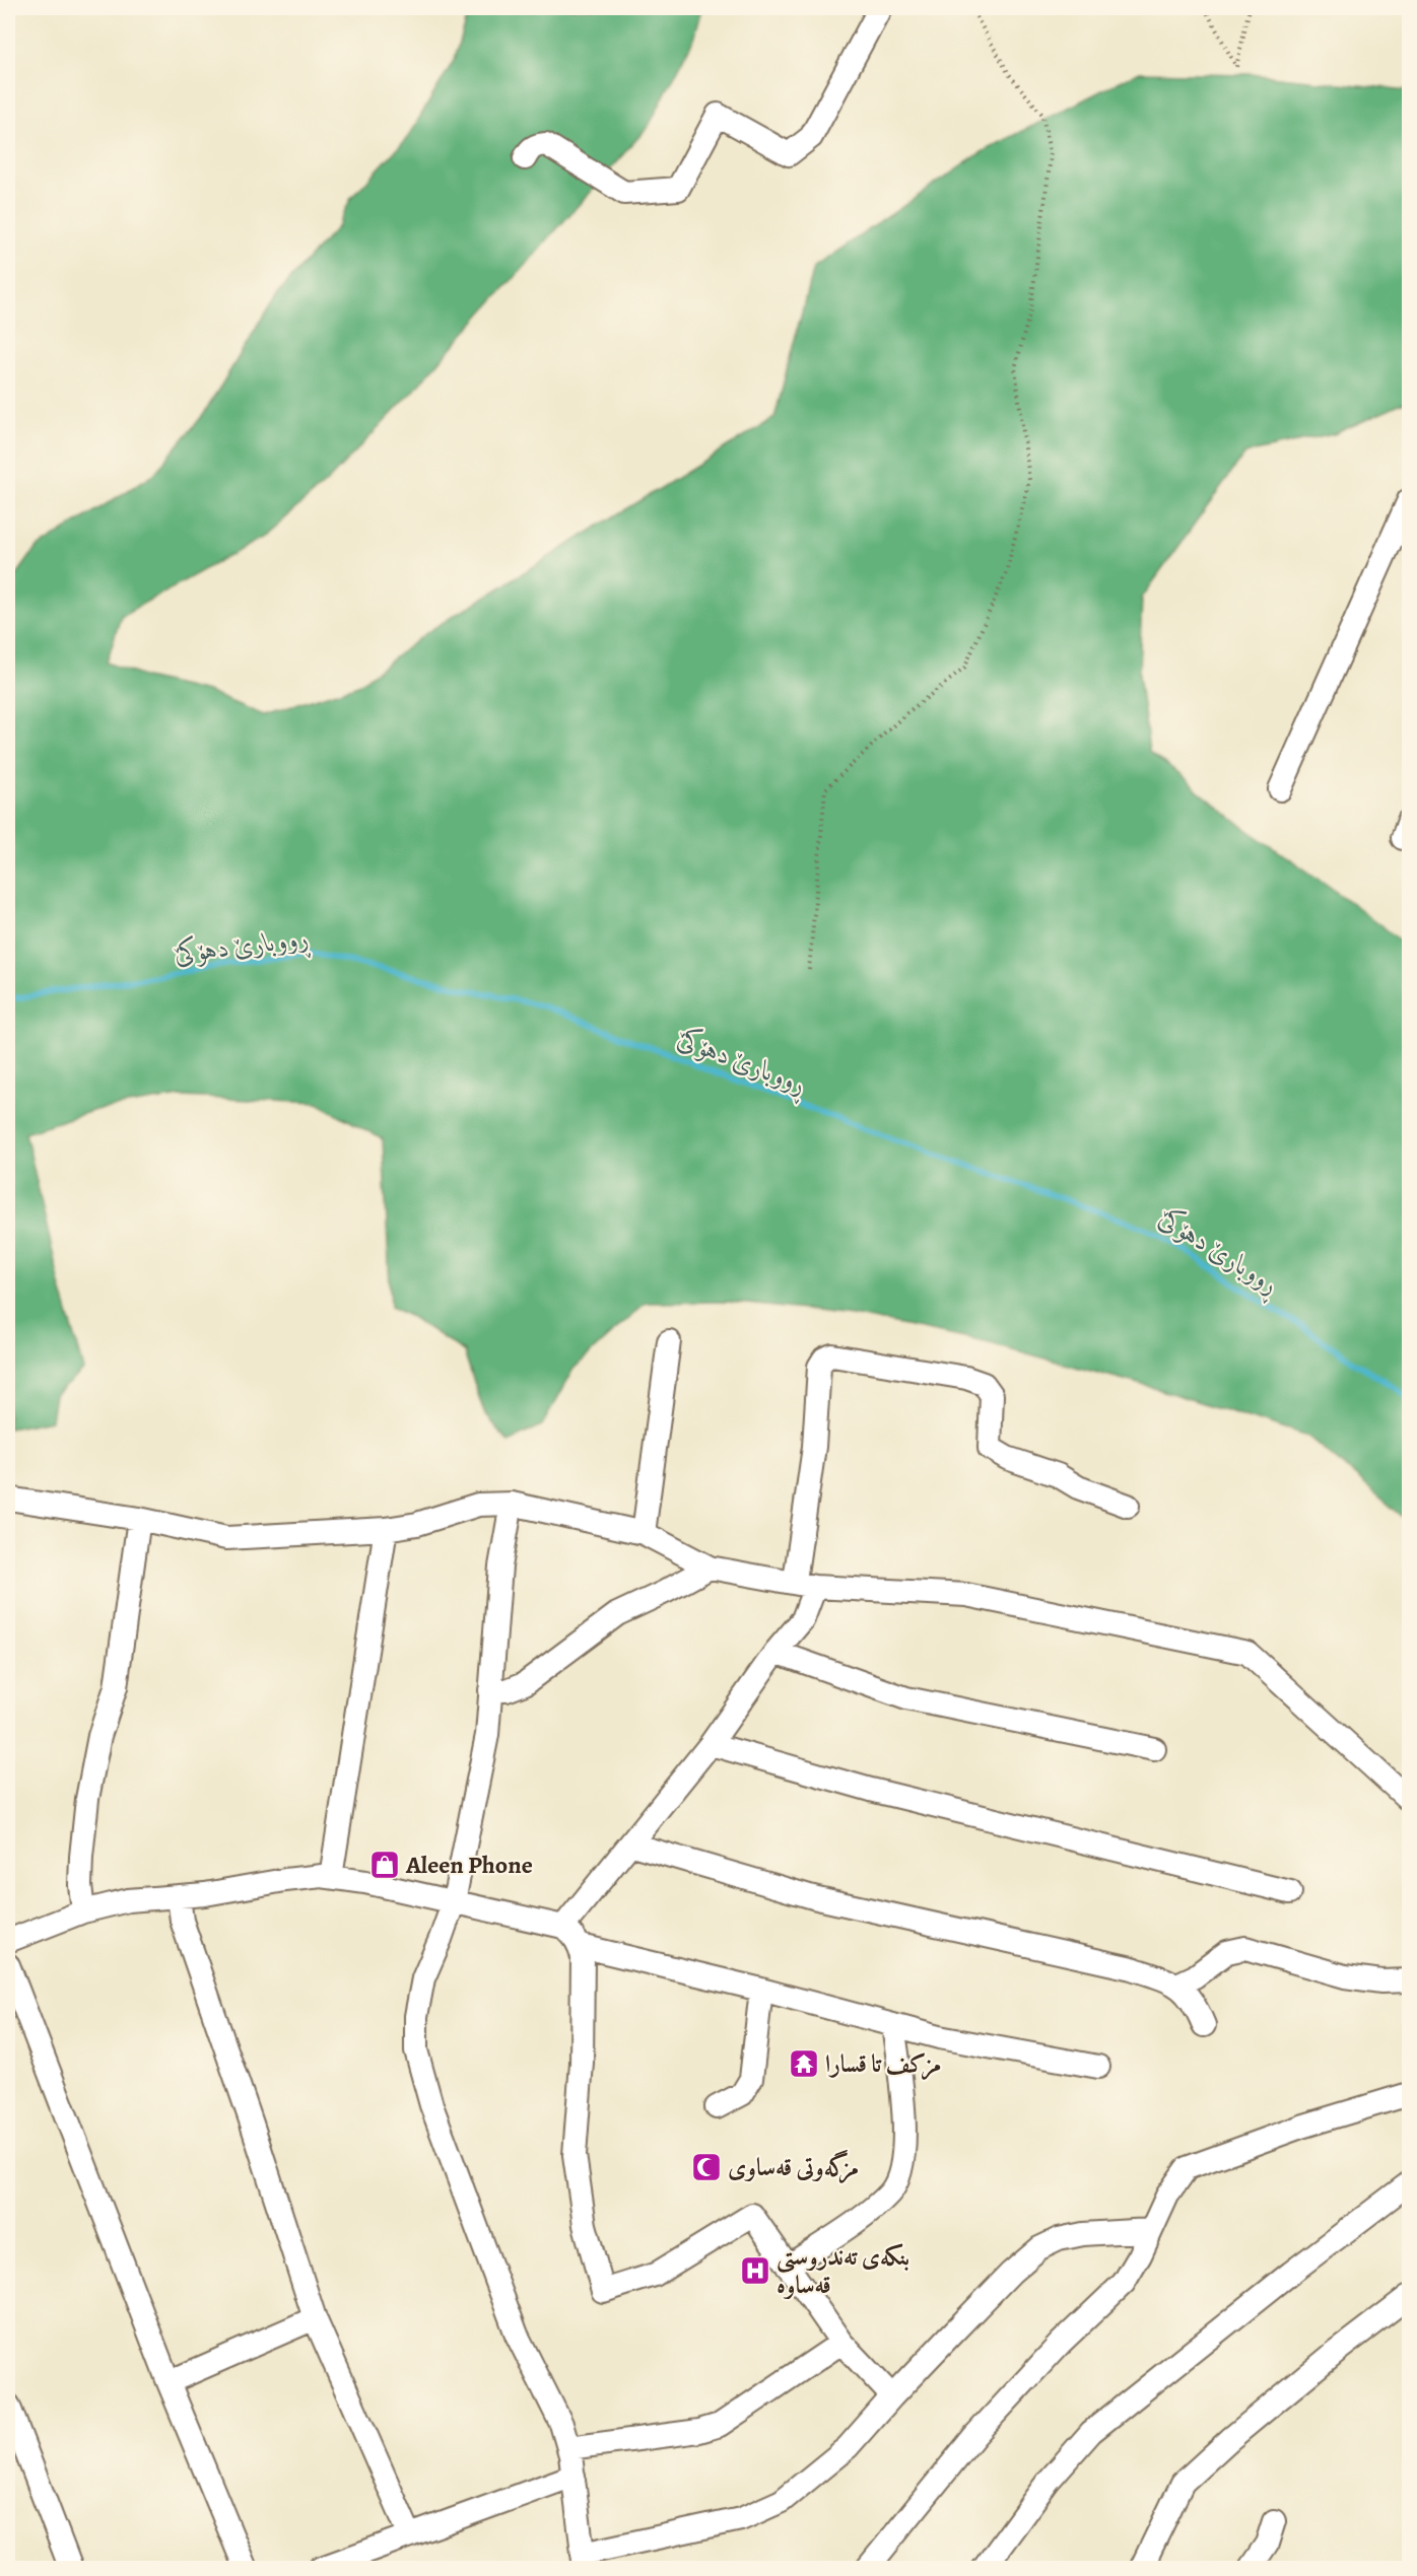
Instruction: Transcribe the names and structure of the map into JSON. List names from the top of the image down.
{
  "water": ["ڕووبارێ دهۆكێ"],
  "places": {
    "shop": ["Aleen Phone"],
    "temple": ["مزكف تا قسارا"],
    "mosque": ["مزگەوتی قەساوی"],
    "hospital": ["بنکەی تەندروستی قەساوە"]
  }
}
